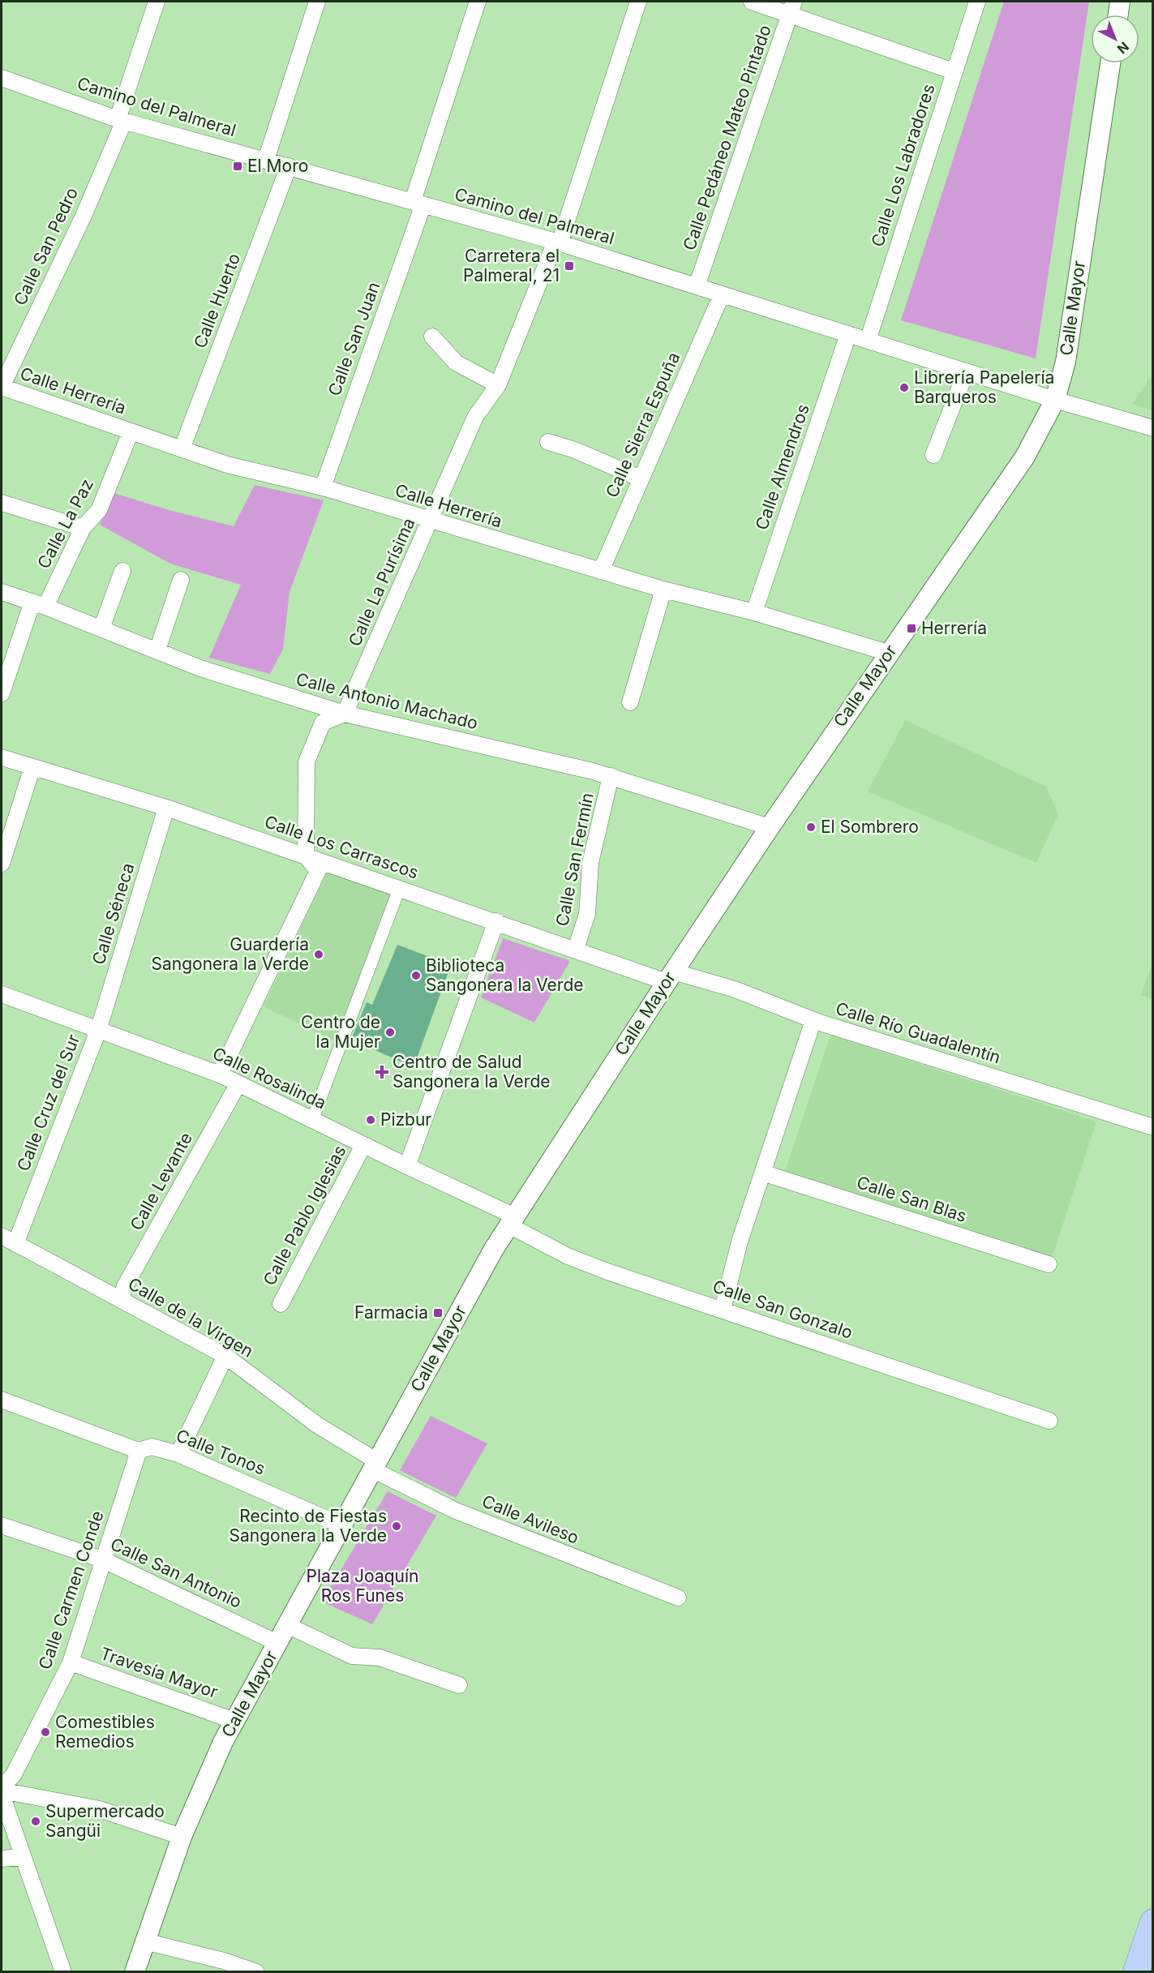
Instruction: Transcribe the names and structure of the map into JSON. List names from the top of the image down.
{
  "streets": {
    "street": [
      "Camino del Palmeral",
      "Calle Pedáneo Mateo Pintado",
      "Calle Los Labradores",
      "Calle San Pedro",
      "Calle Huerto",
      "Calle Mayor",
      "Calle San Juan",
      "Calle Herrería",
      "Calle Sierra Espuña",
      "Calle Almendros",
      "Calle La Paz",
      "Calle La Purísima",
      "Calle Antonio Machado",
      "Calle Los Carrascos",
      "Calle San Fermín",
      "Calle Séneca",
      "Calle Río Guadalentín",
      "Calle Rosalinda",
      "Calle Cruz del Sur",
      "Calle Levante",
      "Calle San Blas",
      "Calle Pablo Iglesias",
      "Calle San Gonzalo",
      "Calle de la Virgen",
      "Calle Tonos",
      "Calle Avileso",
      "Calle San Antonio",
      "Calle Carmen Conde",
      "Travesía Mayor"
    ]
  },
  "crossings": [
    ["Camino del Palmeral", "Calle Pedáneo Mateo Pintado"],
    ["Camino del Palmeral", "Calle Los Labradores"],
    ["Camino del Palmeral", "Calle San Pedro"],
    ["Camino del Palmeral", "Calle Huerto"],
    ["Camino del Palmeral", "Calle Mayor"],
    ["Camino del Palmeral", "Calle San Juan"],
    ["Camino del Palmeral", "Calle Sierra Espuña"],
    ["Camino del Palmeral", "Calle Almendros"],
    ["Camino del Palmeral", "Calle La Purísima"],
    ["Calle San Pedro", "Calle Herrería"],
    ["Calle Huerto", "Calle Herrería"],
    ["Calle Mayor", "Calle Herrería"],
    ["Calle Mayor", "Calle Antonio Machado"],
    ["Calle Mayor", "Calle Los Carrascos"],
    ["Calle Mayor", "Calle Río Guadalentín"],
    ["Calle Mayor", "Calle Rosalinda"],
    ["Calle Mayor", "Calle San Gonzalo"],
    ["Calle Mayor", "Calle de la Virgen"],
    ["Calle Mayor", "Calle Tonos"],
    ["Calle Mayor", "Calle Avileso"],
    ["Calle Mayor", "Calle San Antonio"],
    ["Calle Mayor", "Travesía Mayor"],
    ["Calle San Juan", "Calle Herrería"],
    ["Calle Herrería", "Calle Sierra Espuña"],
    ["Calle Herrería", "Calle Almendros"],
    ["Calle Herrería", "Calle La Paz"],
    ["Calle Herrería", "Calle La Purísima"],
    ["Calle La Paz", "Calle Antonio Machado"],
    ["Calle La Purísima", "Calle Antonio Machado"],
    ["Calle Antonio Machado", "Calle San Fermín"],
    ["Calle Los Carrascos", "Calle San Fermín"],
    ["Calle Los Carrascos", "Calle Séneca"],
    ["Calle Los Carrascos", "Calle Río Guadalentín"],
    ["Calle Séneca", "Calle Rosalinda"],
    ["Calle Séneca", "Calle Cruz del Sur"],
    ["Calle Rosalinda", "Calle Cruz del Sur"],
    ["Calle Rosalinda", "Calle Levante"],
    ["Calle Rosalinda", "Calle Pablo Iglesias"],
    ["Calle Rosalinda", "Calle San Gonzalo"],
    ["Calle Cruz del Sur", "Calle de la Virgen"],
    ["Calle Levante", "Calle de la Virgen"],
    ["Calle de la Virgen", "Calle Avileso"],
    ["Calle Tonos", "Calle Carmen Conde"],
    ["Calle San Antonio", "Calle Carmen Conde"],
    ["Calle Carmen Conde", "Travesía Mayor"]
  ],
  "parks": ["Plaza Joaquín Ros Funes"],
  "places": {
    "transit": [
      "El Moro",
      "Carretera el Palmeral, 21",
      "Herrería",
      "Farmacia"
    ],
    "other": [
      "Librería Papelería Barqueros",
      "El Sombrero",
      "Guardería Sangonera la Verde",
      "Biblioteca Sangonera la Verde",
      "Centro de la Mujer",
      "Pizbur",
      "Recinto de Fiestas Sangonera la Verde",
      "Comestibles Remedios",
      "Supermercado Sangüi"
    ],
    "health": ["Centro de Salud Sangonera la Verde"]
  },
  "north": "bottom right"
}
